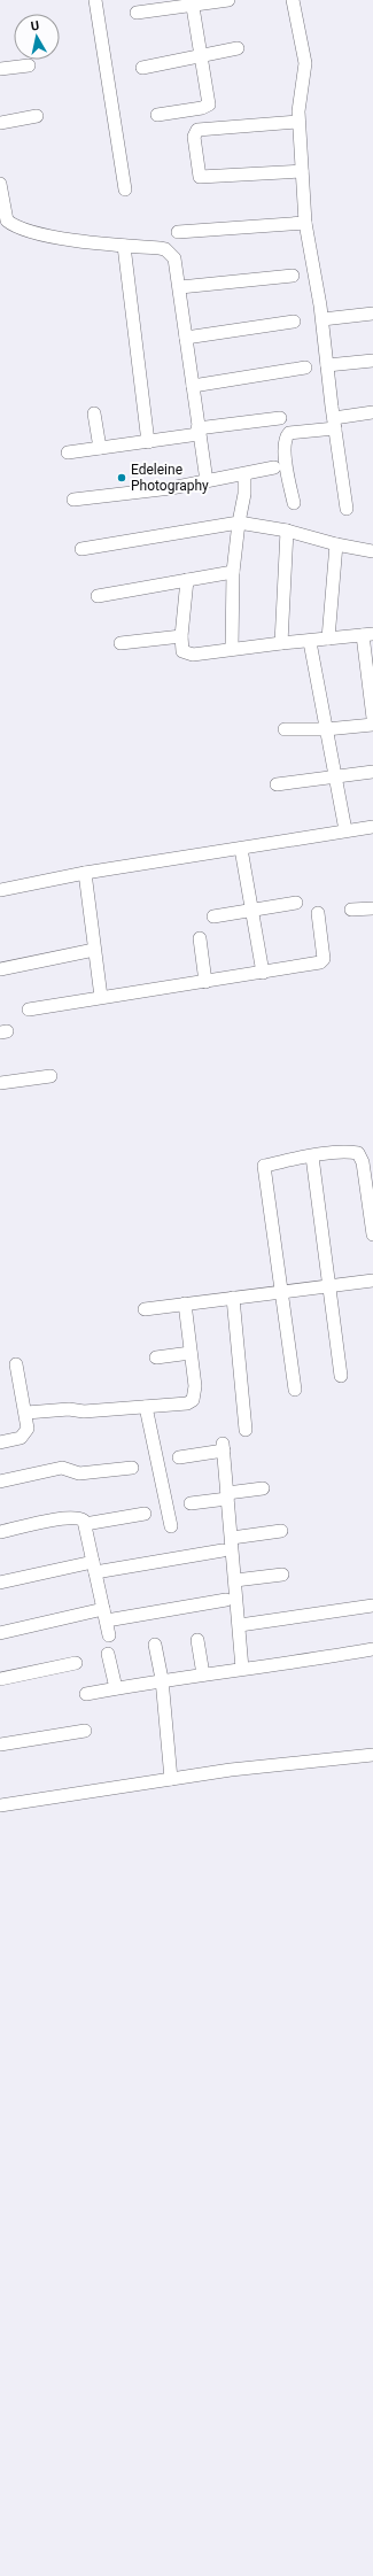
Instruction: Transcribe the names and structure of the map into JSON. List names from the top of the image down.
{
  "places": ["Edeleine Photography"],
  "north": "top"
}
